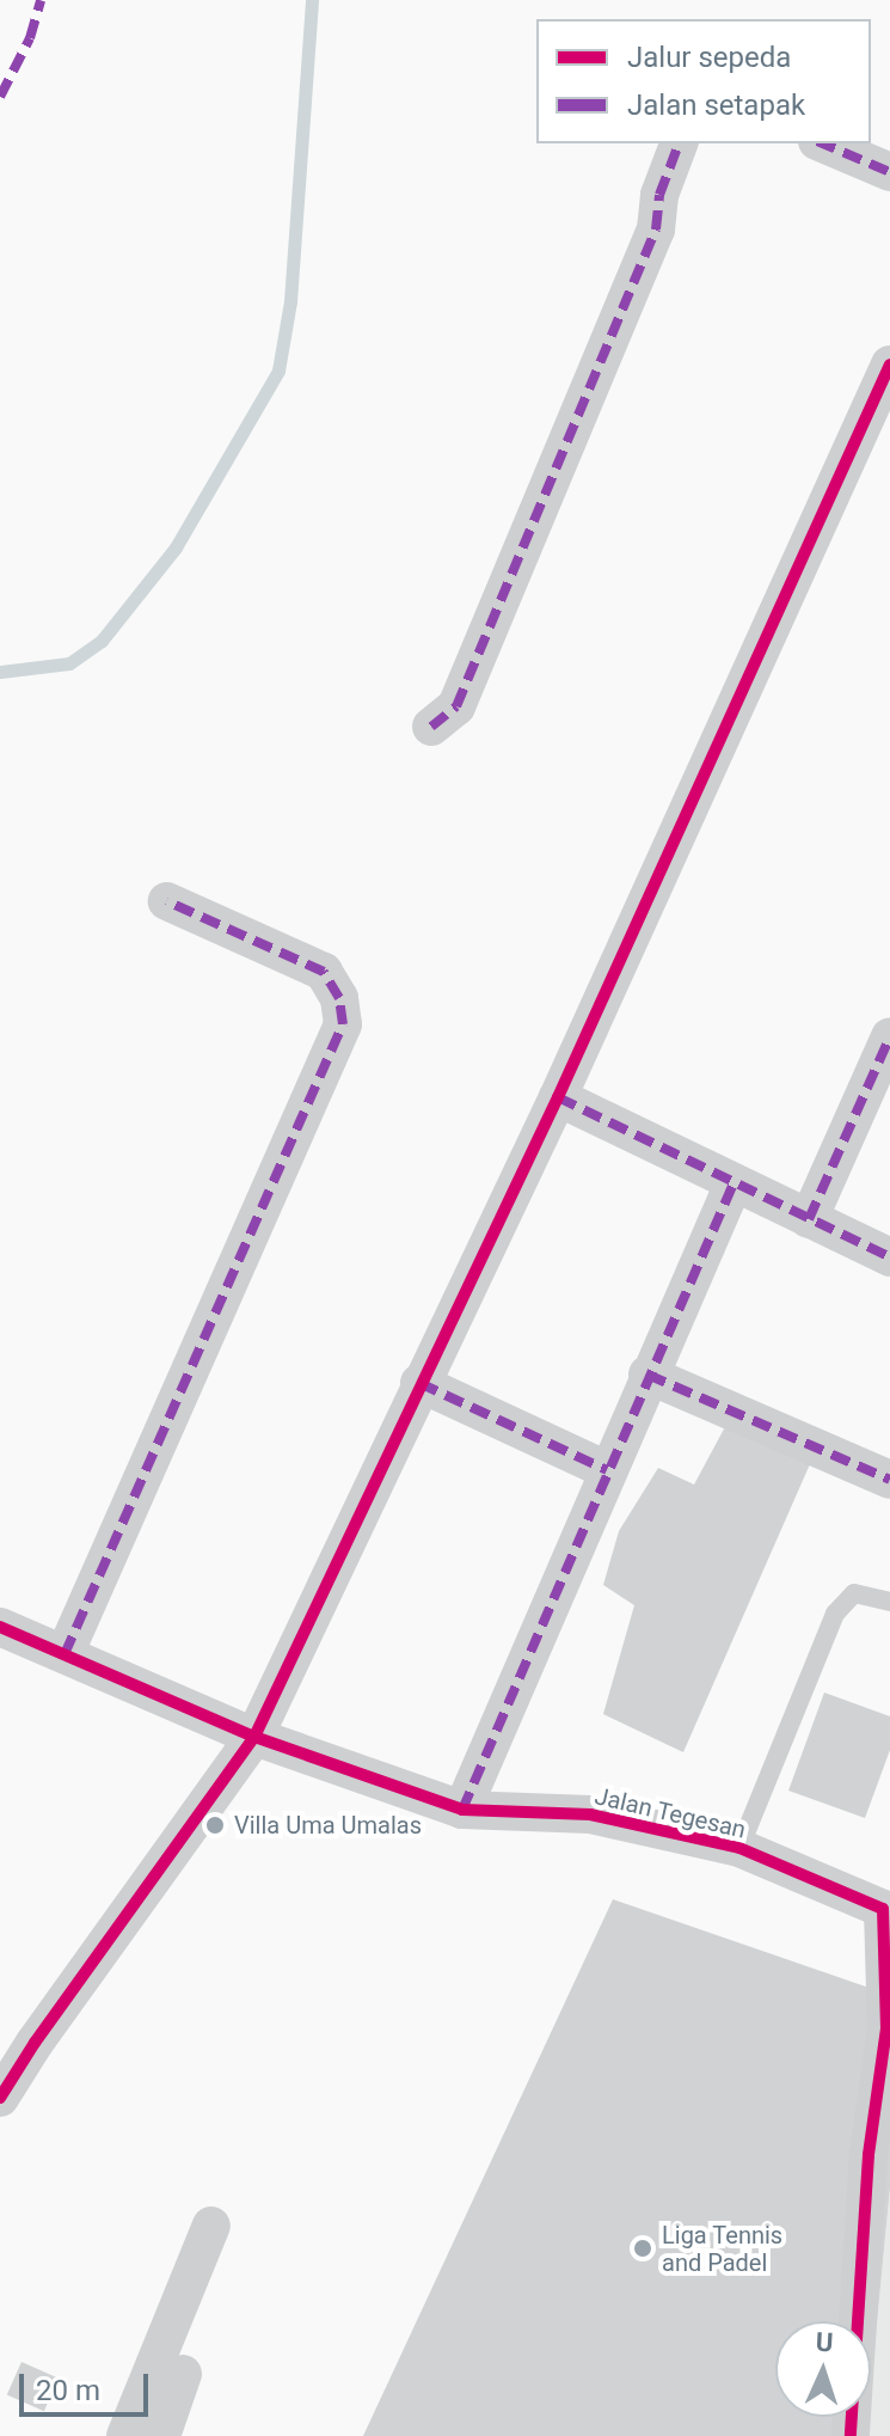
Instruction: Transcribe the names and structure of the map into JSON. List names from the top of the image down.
{
  "streets": {
    "street": ["Jalan Tegesan"]
  },
  "places": ["Villa Uma Umalas", "Liga Tennis and Padel"],
  "legend": ["Jalur sepeda", "Jalan setapak"],
  "scale_bar": "20 m",
  "north": "top"
}
